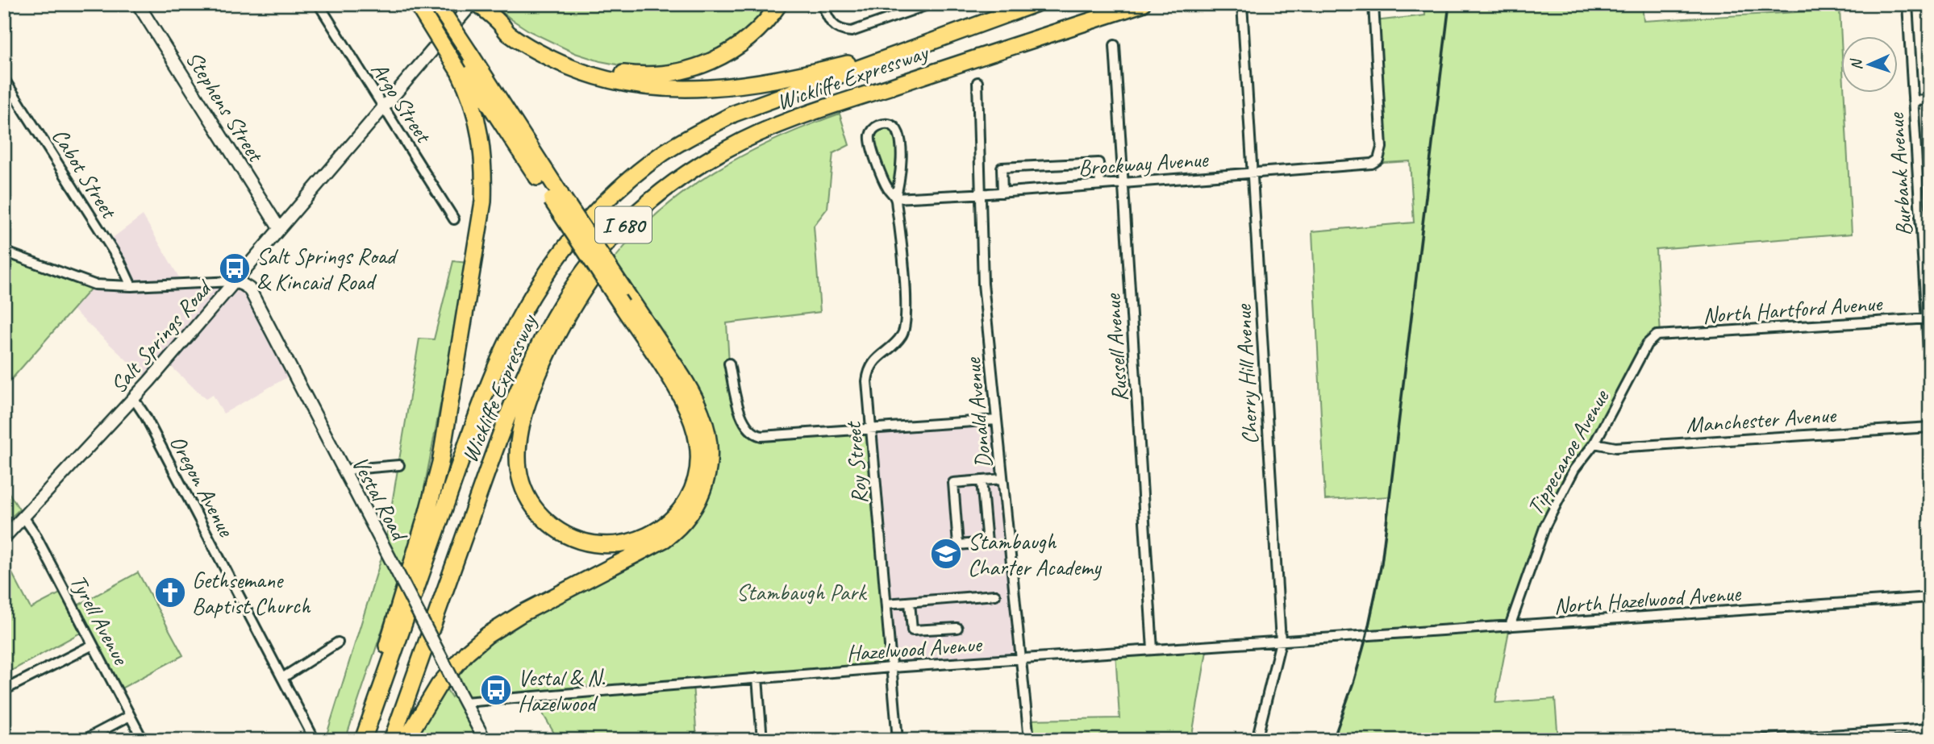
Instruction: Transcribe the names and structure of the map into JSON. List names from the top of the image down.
{
  "streets": {
    "highway": ["Wickliffe Expressway", "I 680"],
    "street": [
      "Argo Street",
      "Stephens Street",
      "Brockway Avenue",
      "Cabot Street",
      "Burbank Avenue",
      "North Hartford Avenue",
      "Salt Springs Road",
      "Russell Avenue",
      "Cherry Hill Avenue",
      "Donald Avenue",
      "Manchester Avenue",
      "Tippecanoe Avenue",
      "Roy Street",
      "Oregon Avenue",
      "Vestal Road",
      "North Hazelwood Avenue",
      "Tyrell Avenue",
      "Hazelwood Avenue"
    ]
  },
  "crossings": [
    ["Argo Street", "Salt Springs Road"],
    ["Stephens Street", "Salt Springs Road"],
    ["Brockway Avenue", "Russell Avenue"],
    ["Brockway Avenue", "Cherry Hill Avenue"],
    ["Brockway Avenue", "Donald Avenue"],
    ["Brockway Avenue", "Roy Street"],
    ["Burbank Avenue", "North Hartford Avenue"],
    ["North Hartford Avenue", "Tippecanoe Avenue"],
    ["Salt Springs Road", "Oregon Avenue"],
    ["Salt Springs Road", "Vestal Road"],
    ["Salt Springs Road", "Tyrell Avenue"],
    ["Russell Avenue", "Hazelwood Avenue"],
    ["Cherry Hill Avenue", "Hazelwood Avenue"],
    ["Donald Avenue", "Hazelwood Avenue"],
    ["Manchester Avenue", "Tippecanoe Avenue"],
    ["Tippecanoe Avenue", "North Hazelwood Avenue"],
    ["Roy Street", "Hazelwood Avenue"],
    ["Vestal Road", "Hazelwood Avenue"],
    ["North Hazelwood Avenue", "Hazelwood Avenue"]
  ],
  "parks": ["Stambaugh Park"],
  "places": {
    "bus stop": ["Salt Springs Road & Kincaid Road", "Vestal & N. Hazelwood"],
    "school or university": ["Stambaugh Charter Academy"],
    "church": ["Gethsemane Baptist Church"]
  },
  "north": "left"
}
